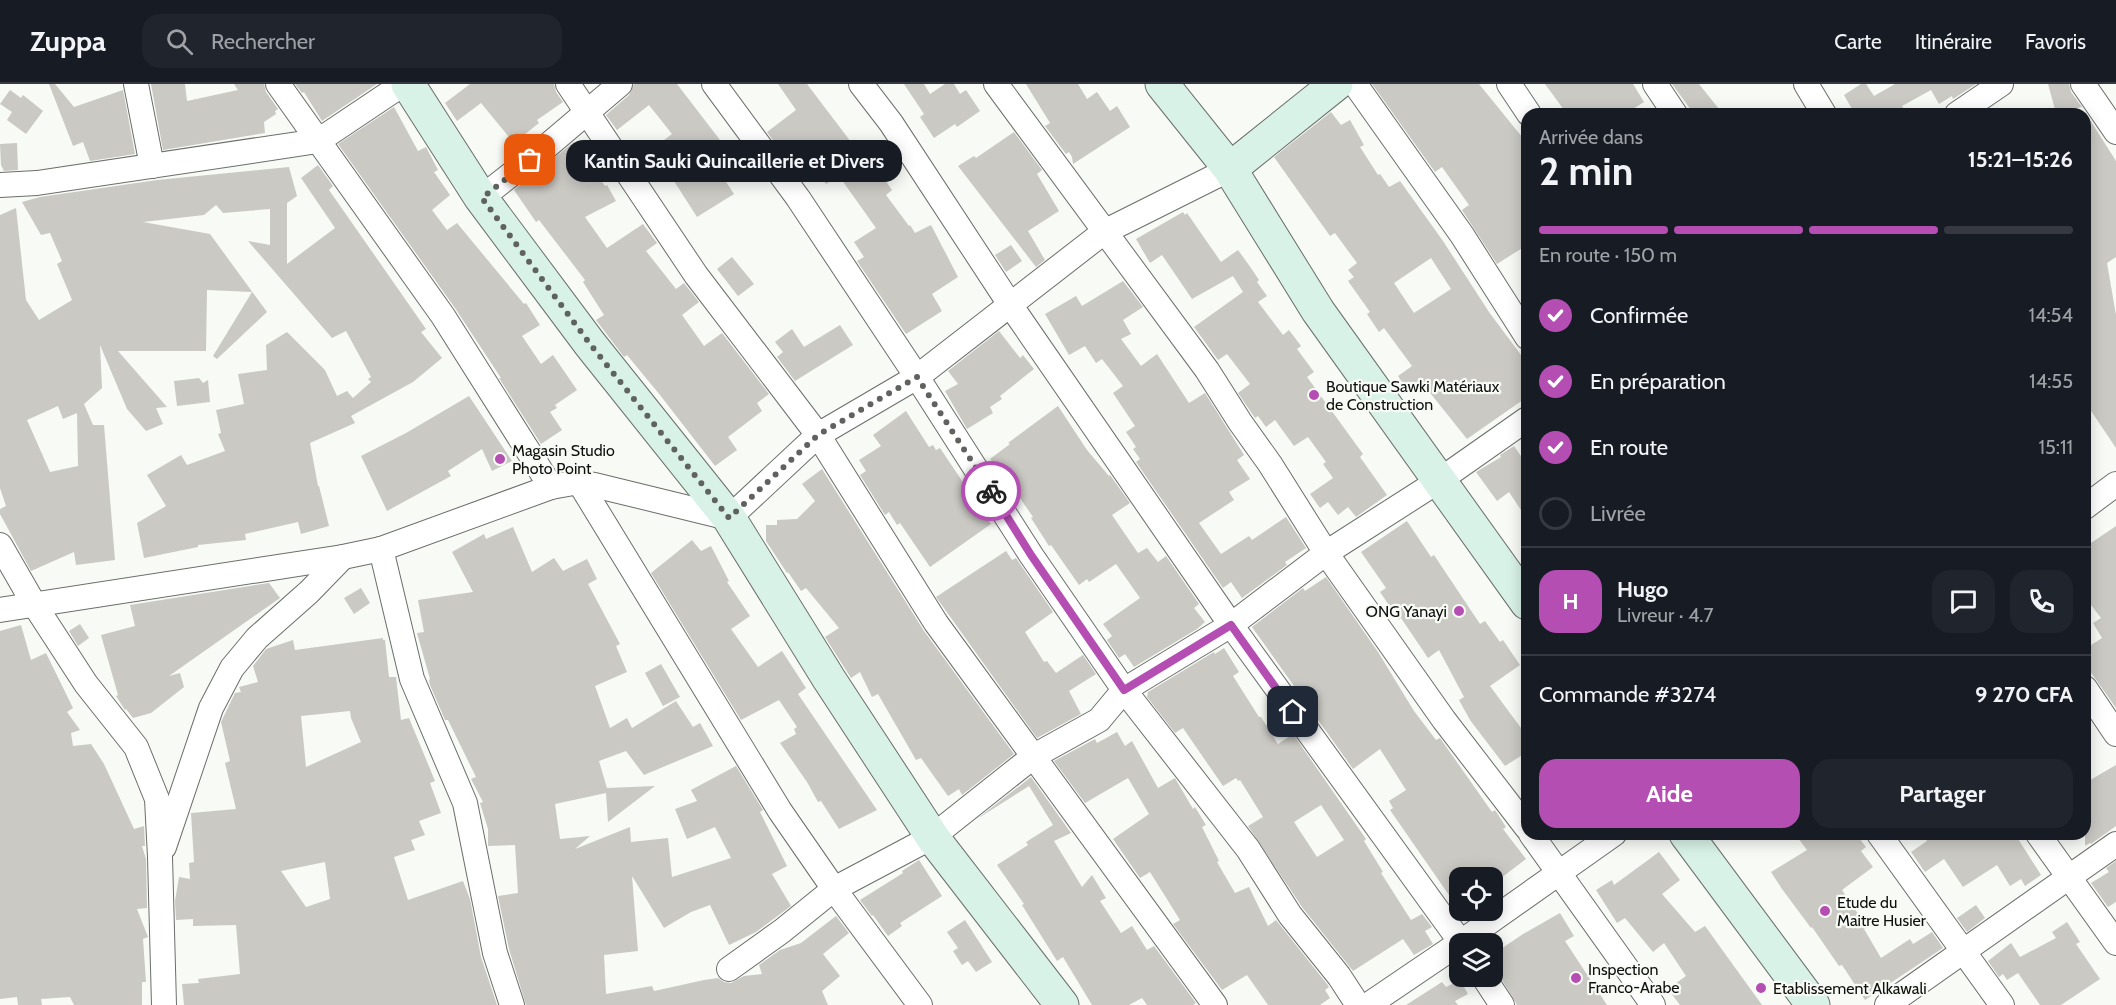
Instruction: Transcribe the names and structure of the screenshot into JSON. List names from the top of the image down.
{
  "places": [
    "Kantin Sauki Quincaillerie et Divers",
    "Boutique Sawki Matériaux de Construction",
    "Magasin Studio Photo Point",
    "ONG Yanayi",
    "Etude du Maitre Husier",
    "Inspection Franco-Arabe",
    "Etablissement Alkawali"
  ],
  "page": {
    "header": "Zuppa",
    "search": "Rechercher",
    "nav": ["Carte", "Itinéraire", "Favoris"],
    "heading": ["2 min", "Arrivée dans", "15:21–15:26"],
    "panel": [
      "Hugo",
      "Livreur · 4.7",
      "Commande #3274",
      "9 270 CFA"
    ],
    "bubble": "Kantin Sauki Quincaillerie et Divers",
    "bar": "En route · 150 m",
    "list": [
      ["Confirmée", "14:54"],
      ["En préparation", "14:55"],
      ["En route", "15:11"],
      "Livrée"
    ],
    "round": "H",
    "buttons": ["Aide", "Partager"]
  }
}
